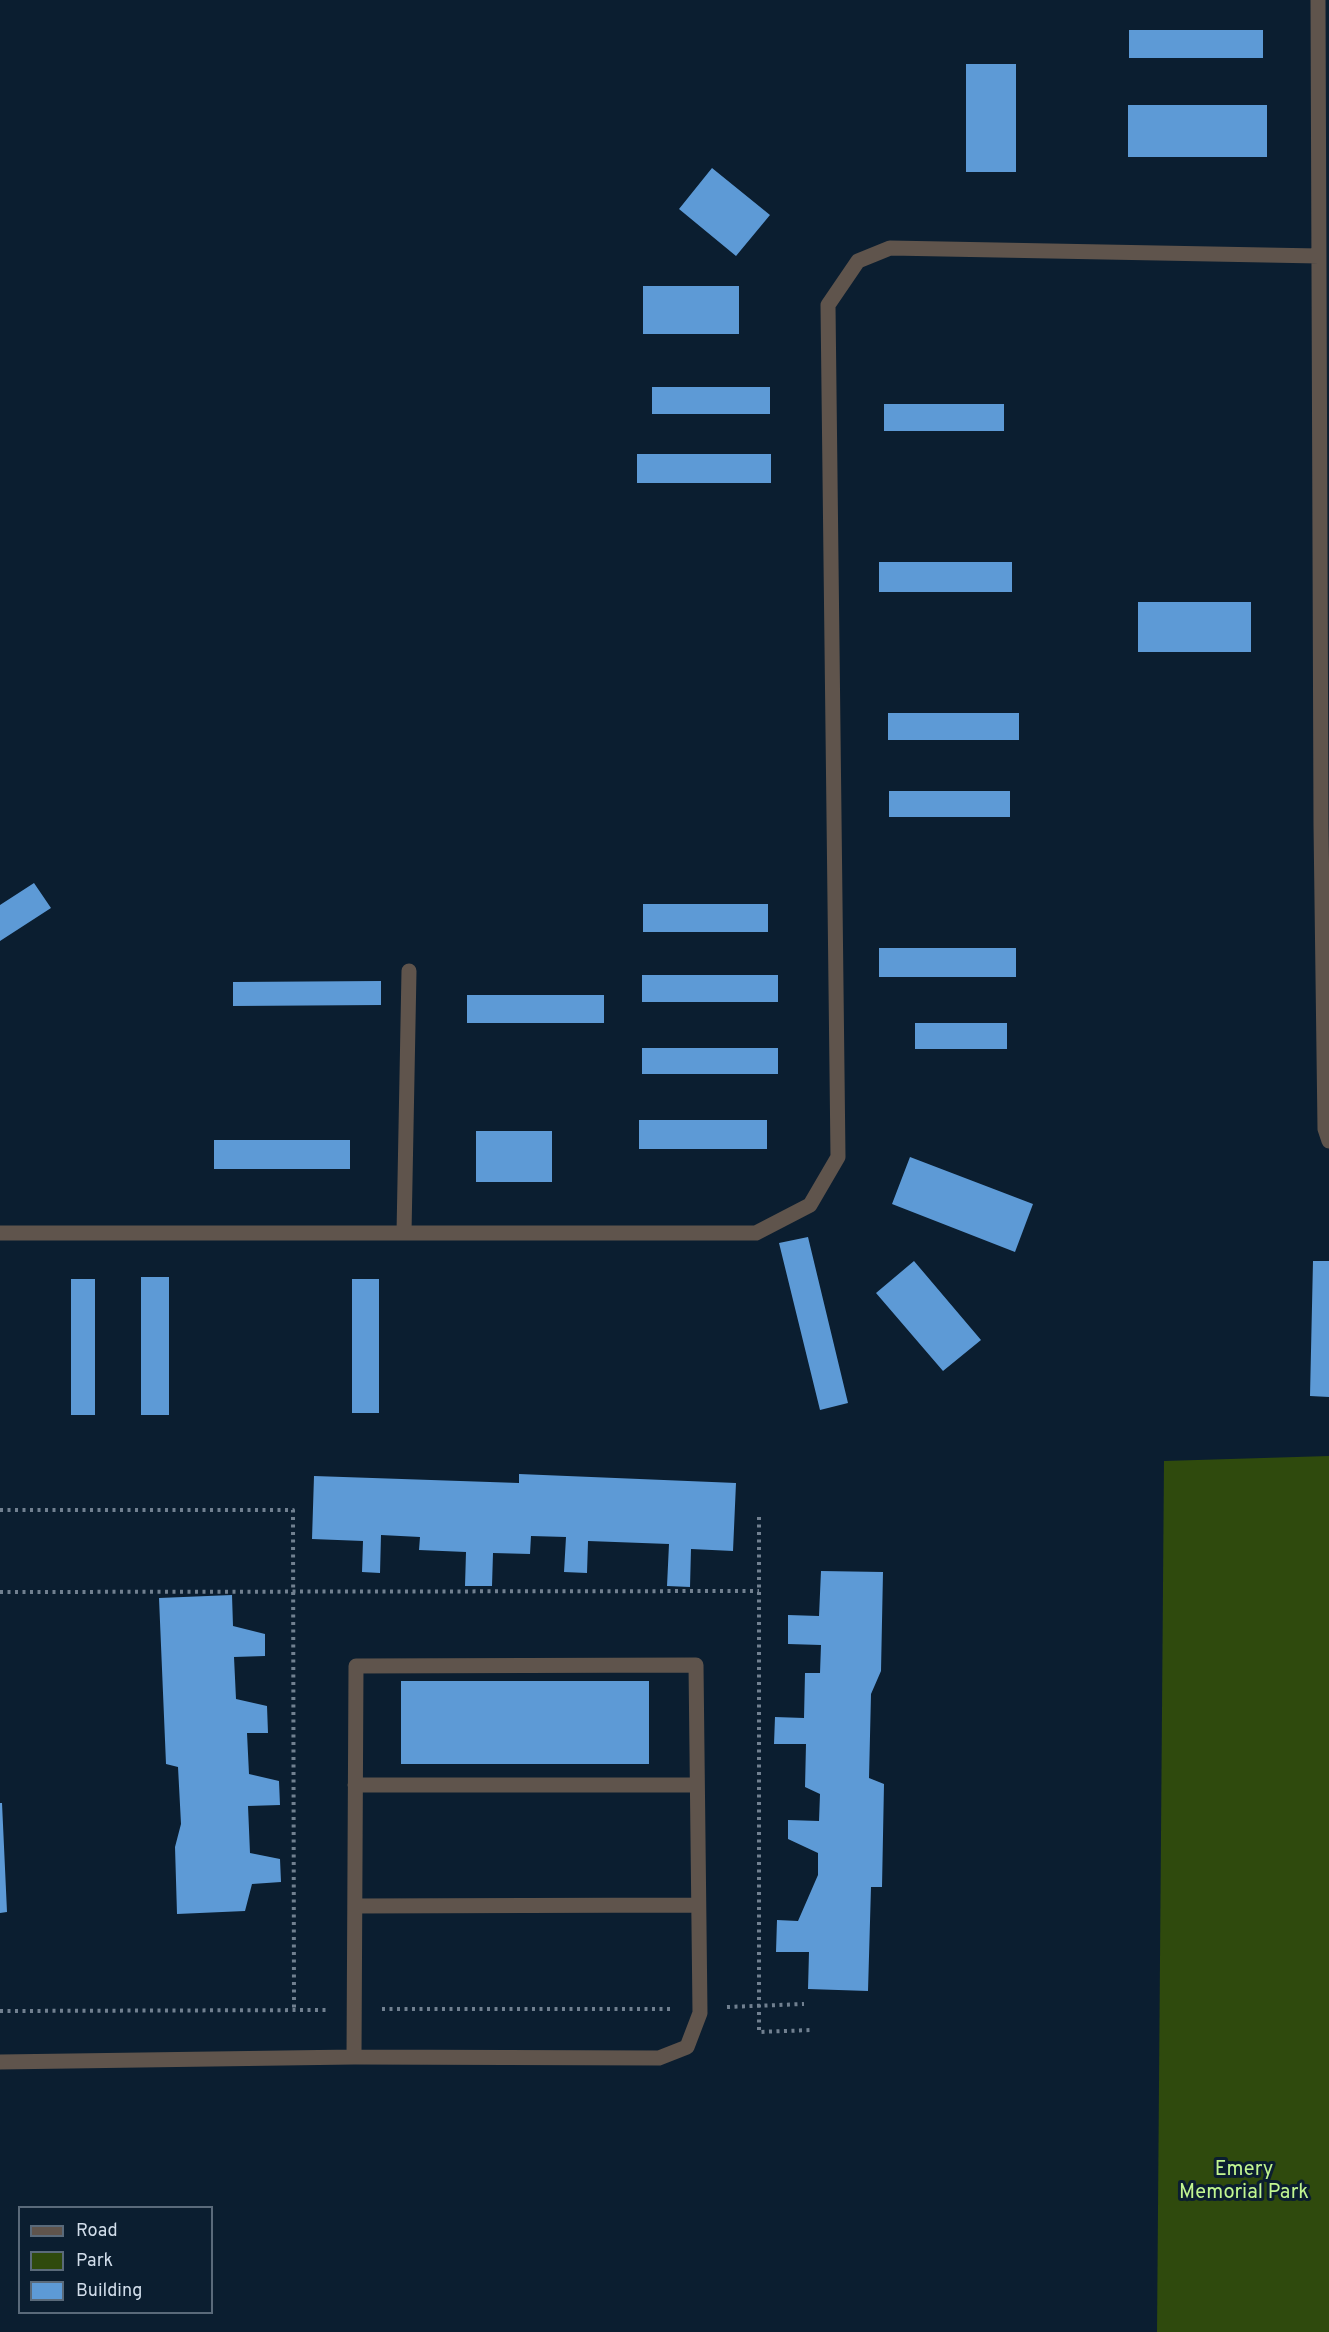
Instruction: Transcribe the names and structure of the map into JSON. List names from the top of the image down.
{
  "parks": ["Emery Memorial Park"],
  "legend": ["Road", "Park", "Building"]
}
